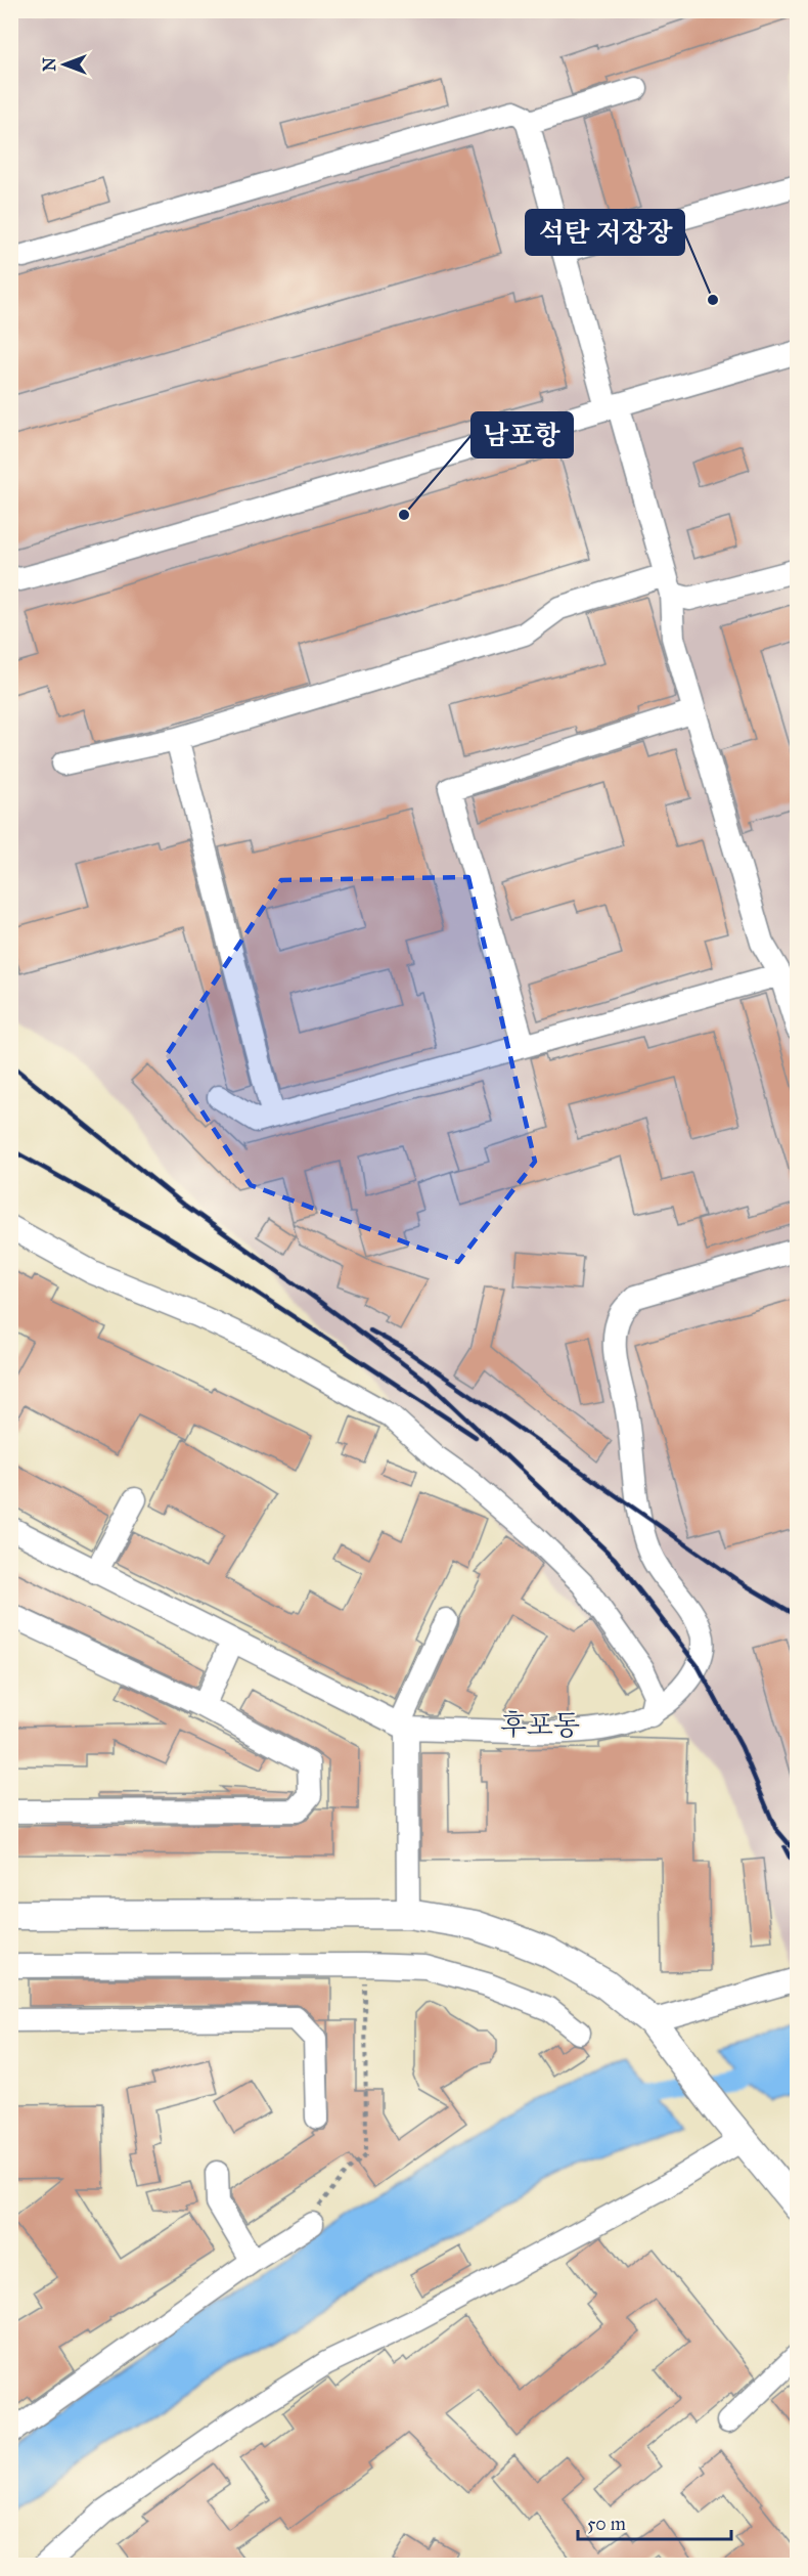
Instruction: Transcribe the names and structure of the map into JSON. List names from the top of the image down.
{
  "districts": ["후포동"],
  "places": ["석탄 저장장", "남포항"],
  "scale_bar": "50 m",
  "north": "left"
}
